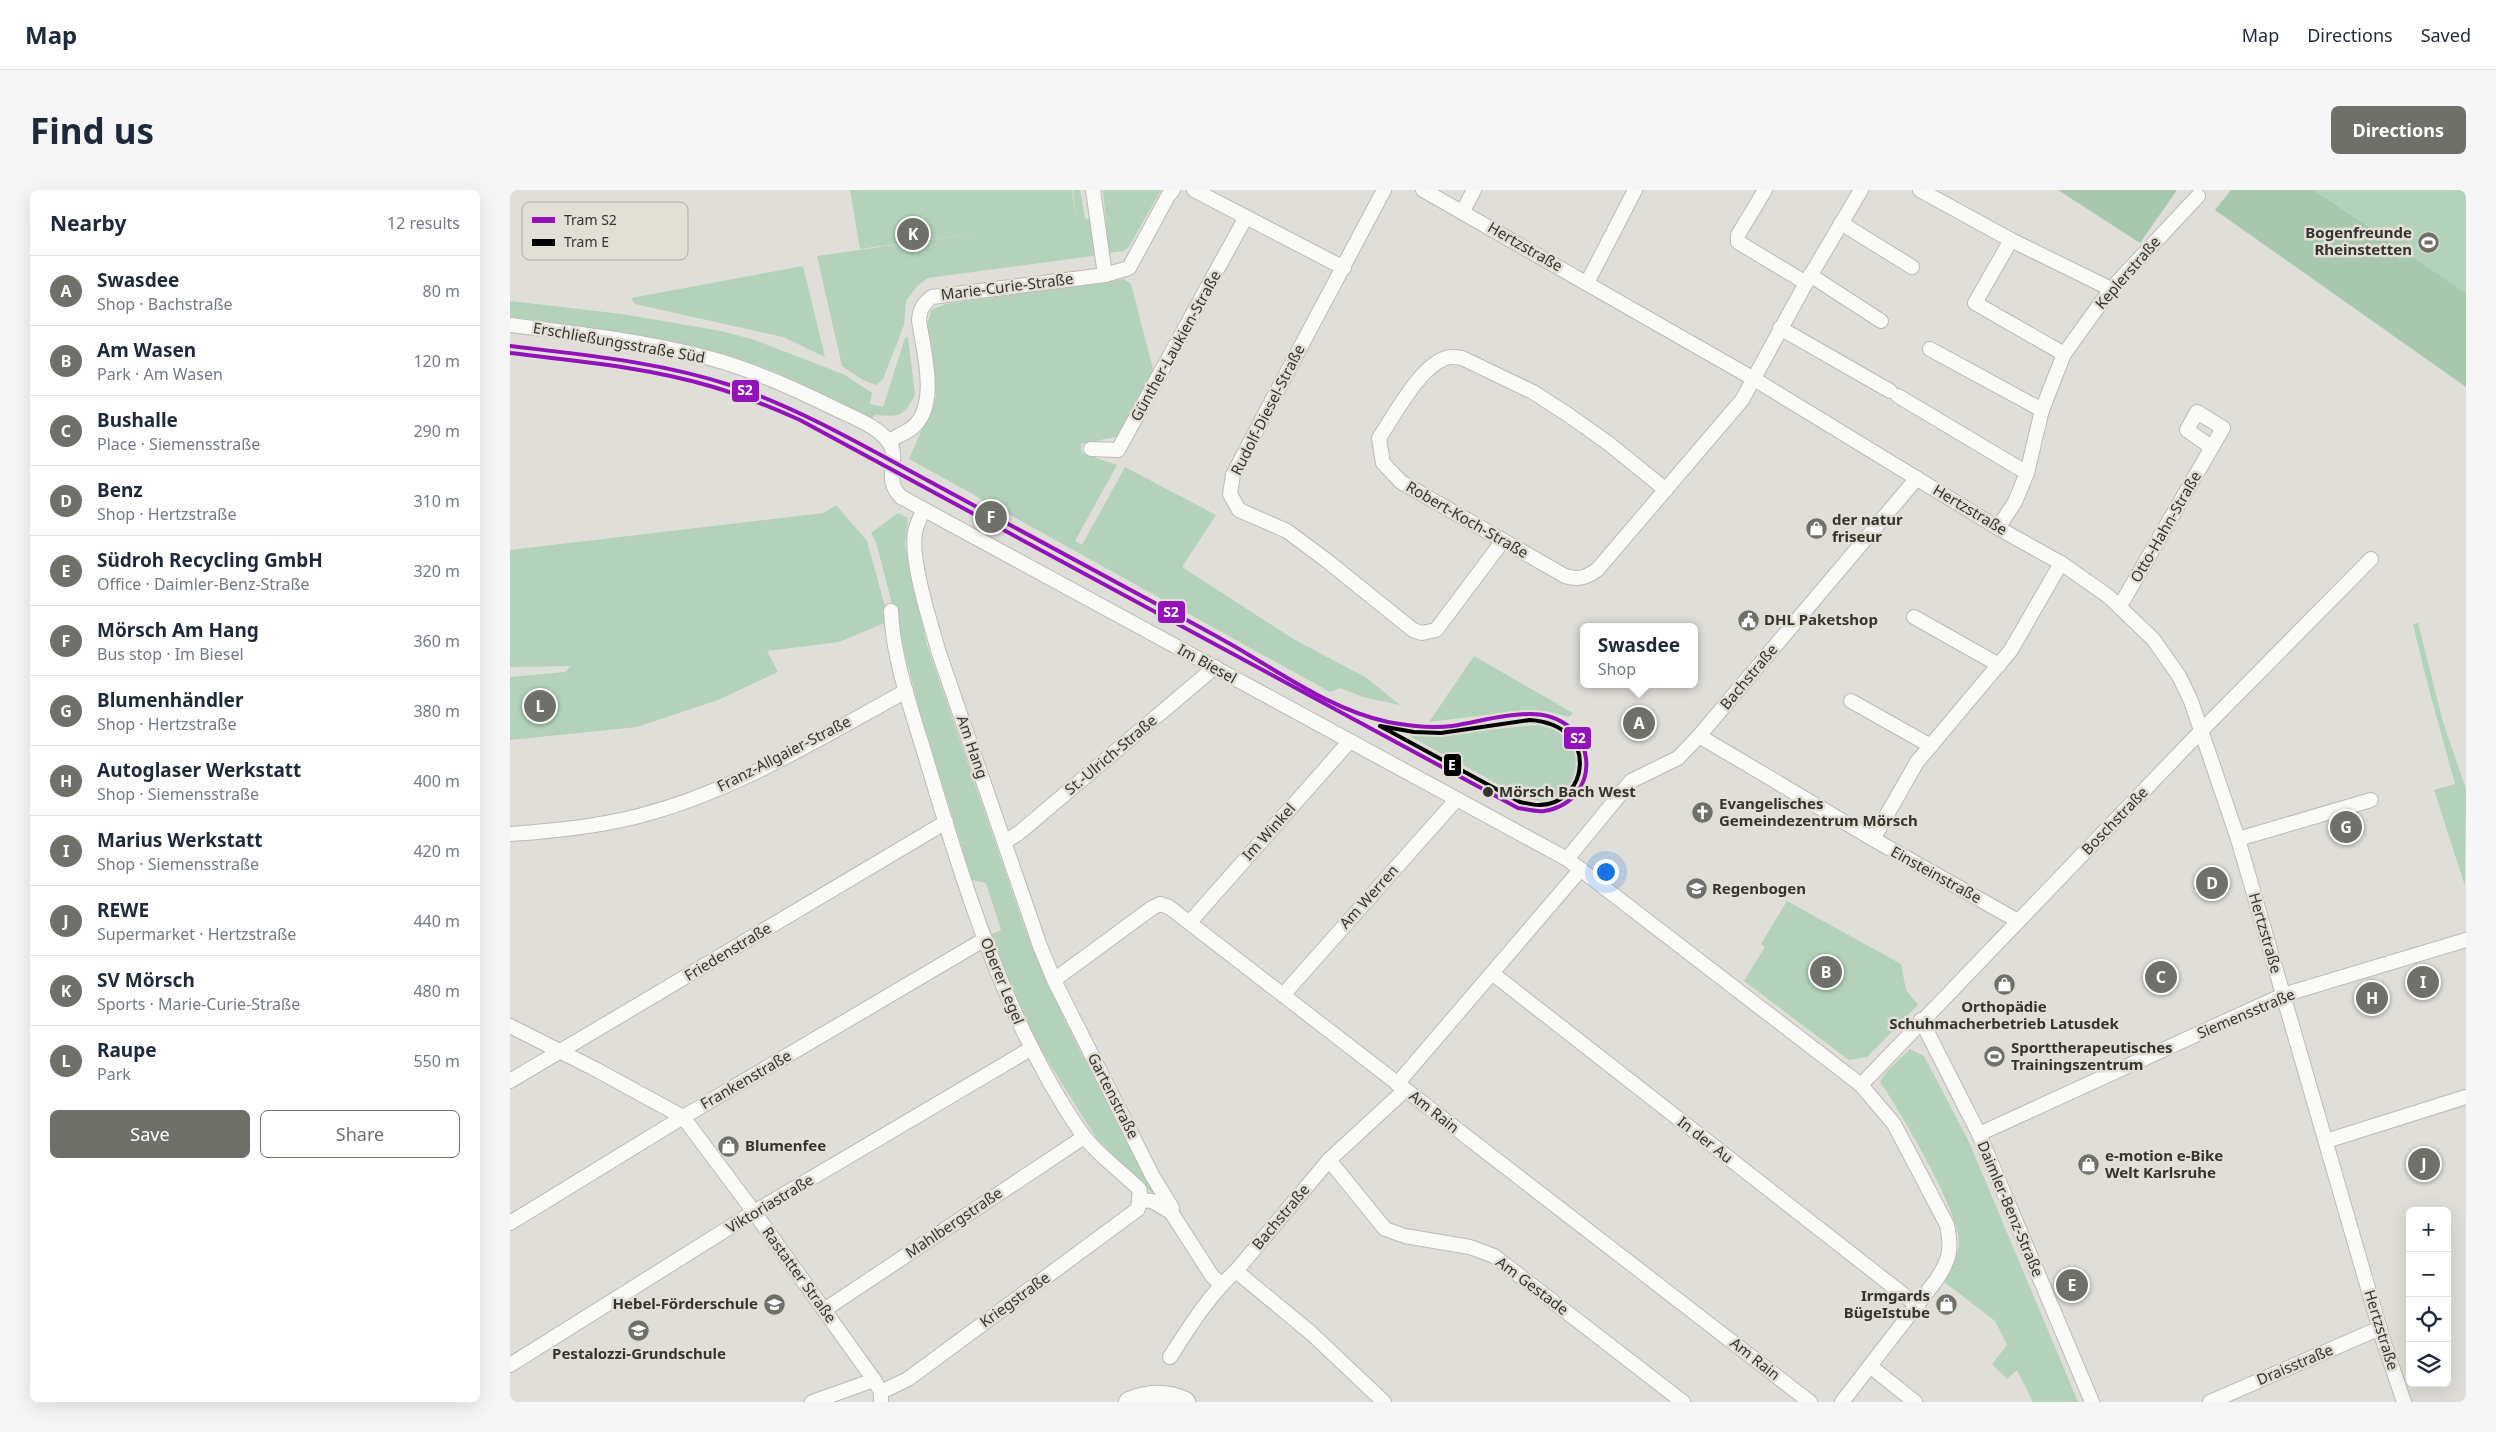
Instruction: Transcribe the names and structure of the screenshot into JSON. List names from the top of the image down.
{
  "streets": {
    "street": [
      "Hertzstraße",
      "Keplerstraße",
      "Marie-Curie-Straße",
      "Erschließungsstraße Süd",
      "Günther-Laukien-Straße",
      "Rudolf-Diesel-Straße",
      "Robert-Koch-Straße",
      "Otto-Hahn-Straße",
      "Im Biesel",
      "Bachstraße",
      "Am Hang",
      "Franz-Allgaier-Straße",
      "St.-Ulrich-Straße",
      "Boschstraße",
      "Im Winkel",
      "Einsteinstraße",
      "Am Werren",
      "Friedenstraße",
      "Oberer Legel",
      "Siemensstraße",
      "Frankenstraße",
      "Gartenstraße",
      "Am Rain",
      "In der Au",
      "Viktoriastraße",
      "Daimler-Benz-Straße",
      "Mahlbergstraße",
      "Rastatter Straße",
      "Am Gestade",
      "Kriegstraße",
      "Draisstraße"
    ]
  },
  "crossings": [
    ["Hertzstraße", "Keplerstraße"],
    ["Hertzstraße", "Robert-Koch-Straße"],
    ["Hertzstraße", "Otto-Hahn-Straße"],
    ["Hertzstraße", "Bachstraße"],
    ["Hertzstraße", "Boschstraße"],
    ["Hertzstraße", "Siemensstraße"],
    ["Hertzstraße", "Draisstraße"],
    ["Marie-Curie-Straße", "Erschließungsstraße Süd"],
    ["Marie-Curie-Straße", "Im Biesel"],
    ["Erschließungsstraße Süd", "Im Biesel"],
    ["Rudolf-Diesel-Straße", "Robert-Koch-Straße"],
    ["Im Biesel", "Bachstraße"],
    ["Im Biesel", "Am Hang"],
    ["Im Biesel", "St.-Ulrich-Straße"],
    ["Im Biesel", "Boschstraße"],
    ["Im Biesel", "Im Winkel"],
    ["Im Biesel", "Am Werren"],
    ["Im Biesel", "In der Au"],
    ["Bachstraße", "Einsteinstraße"],
    ["Bachstraße", "Am Rain"],
    ["Bachstraße", "In der Au"],
    ["Bachstraße", "Am Gestade"],
    ["Am Hang", "St.-Ulrich-Straße"],
    ["Am Hang", "Gartenstraße"],
    ["Am Hang", "Am Rain"],
    ["Franz-Allgaier-Straße", "Oberer Legel"],
    ["Boschstraße", "Einsteinstraße"],
    ["Boschstraße", "Daimler-Benz-Straße"],
    ["Im Winkel", "Am Rain"],
    ["Am Werren", "Am Rain"],
    ["Friedenstraße", "Oberer Legel"],
    ["Friedenstraße", "Rastatter Straße"],
    ["Oberer Legel", "Frankenstraße"],
    ["Oberer Legel", "Viktoriastraße"],
    ["Oberer Legel", "Mahlbergstraße"],
    ["Oberer Legel", "Kriegstraße"],
    ["Siemensstraße", "Daimler-Benz-Straße"],
    ["Frankenstraße", "Rastatter Straße"],
    ["Gartenstraße", "Am Rain"],
    ["Viktoriastraße", "Rastatter Straße"],
    ["Mahlbergstraße", "Rastatter Straße"],
    ["Rastatter Straße", "Kriegstraße"]
  ],
  "places": {
    "sports": ["Bogenfreunde Rheinstetten", "Sporttherapeutisches Trainingszentrum"],
    "shop": [
      "der natur friseur",
      "Orthopädie Schuhmacherbetrieb Latusdek",
      "Blumenfee",
      "e-motion e-Bike Welt Karlsruhe",
      "Irmgards BügeIstube"
    ],
    "public building": ["DHL Paketshop"],
    "other": ["Mörsch Bach West"],
    "church": ["Evangelisches Gemeindezentrum Mörsch"],
    "school or university": ["Regenbogen", "Hebel-Förderschule", "Pestalozzi-Grundschule"]
  },
  "lines": ["tram line S2", "tram line E"],
  "legend": ["Tram S2", "Tram E"],
  "page": {
    "header": "Map",
    "nav": ["Map", "Directions", "Saved"],
    "buttons": [
      "Directions",
      ["Save", "Share"]
    ],
    "title": "Find us",
    "heading": ["Nearby", "12 results"],
    "pins": [
      "K",
      "F",
      "L",
      "A",
      "G",
      "D",
      "B",
      "C",
      "I",
      "H",
      "J",
      "E"
    ],
    "list": [
      {
        "mark": "A",
        "name": "Swasdee",
        "note": "Shop · Bachstraße",
        "value": "80 m"
      },
      {
        "mark": "B",
        "name": "Am Wasen",
        "note": "Park · Am Wasen",
        "value": "120 m"
      },
      {
        "mark": "C",
        "name": "Bushalle",
        "note": "Place · Siemensstraße",
        "value": "290 m"
      },
      {
        "mark": "D",
        "name": "Benz",
        "note": "Shop · Hertzstraße",
        "value": "310 m"
      },
      {
        "mark": "E",
        "name": "Südroh Recycling GmbH",
        "note": "Office · Daimler-Benz-Straße",
        "value": "320 m"
      },
      {
        "mark": "F",
        "name": "Mörsch Am Hang",
        "note": "Bus stop · Im Biesel",
        "value": "360 m"
      },
      {
        "mark": "G",
        "name": "Blumenhändler",
        "note": "Shop · Hertzstraße",
        "value": "380 m"
      },
      {
        "mark": "H",
        "name": "Autoglaser Werkstatt",
        "note": "Shop · Siemensstraße",
        "value": "400 m"
      },
      {
        "mark": "I",
        "name": "Marius Werkstatt",
        "note": "Shop · Siemensstraße",
        "value": "420 m"
      },
      {
        "mark": "J",
        "name": "REWE",
        "note": "Supermarket · Hertzstraße",
        "value": "440 m"
      },
      {
        "mark": "K",
        "name": "SV Mörsch",
        "note": "Sports · Marie-Curie-Straße",
        "value": "480 m"
      },
      {
        "mark": "L",
        "name": "Raupe",
        "note": "Park",
        "value": "550 m"
      }
    ],
    "popup": ["Swasdee", "Shop"],
    "map_buttons": ["+", "−"]
  }
}
